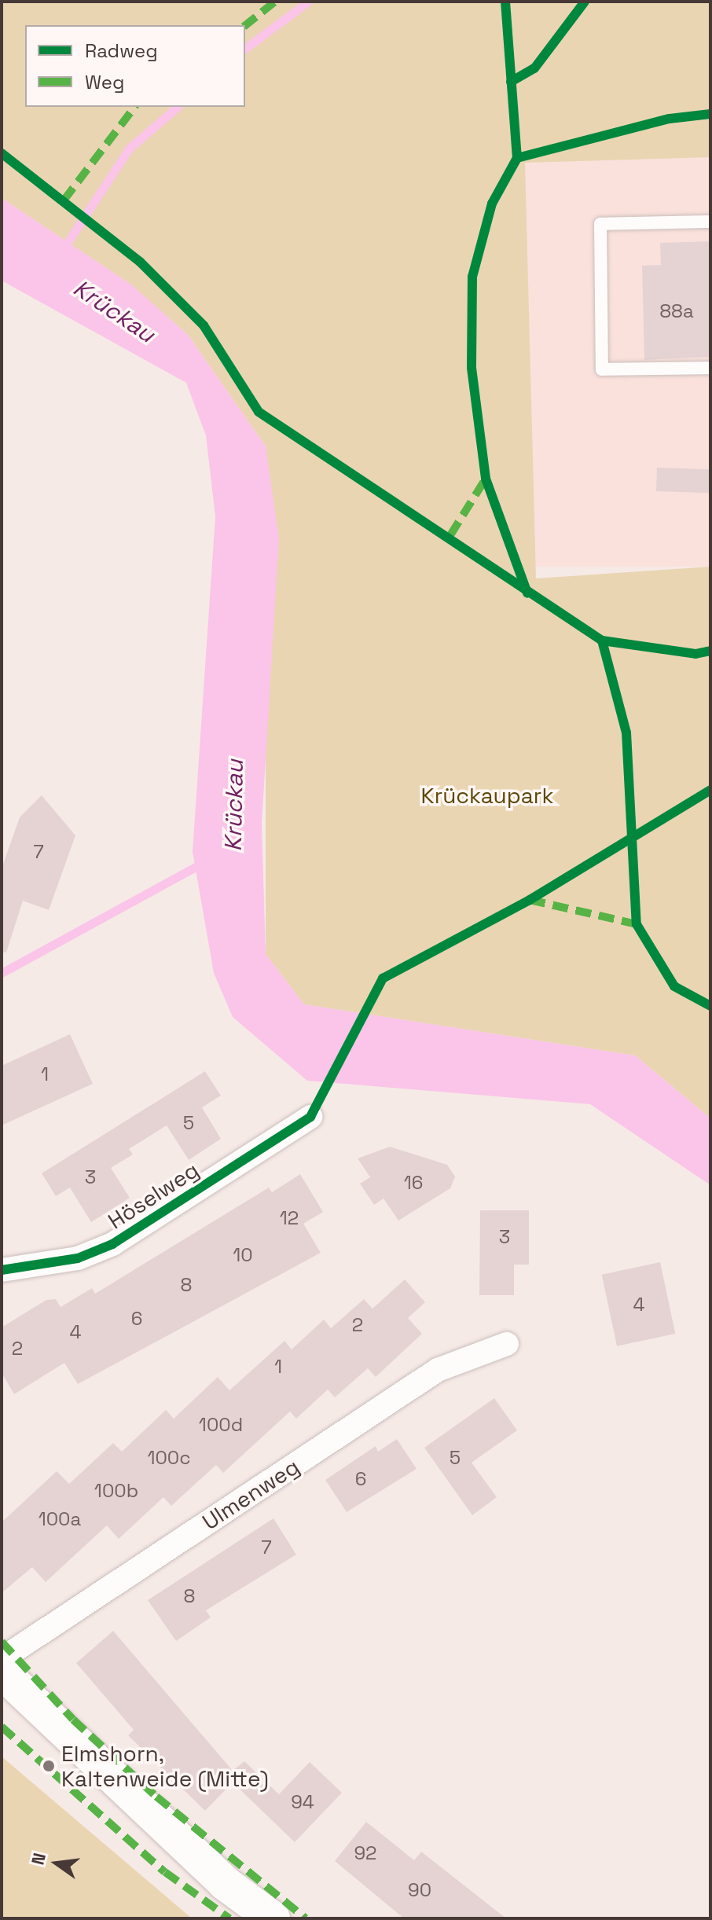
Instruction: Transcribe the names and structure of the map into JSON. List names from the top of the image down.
{
  "streets": {
    "street": ["Höselweg", "Ulmenweg"]
  },
  "water": ["Krückau"],
  "parks": ["Krückaupark"],
  "places": ["Elmshorn, Kaltenweide (Mitte)"],
  "house_numbers": [
    "88a",
    "7",
    "1",
    "5",
    "3",
    "16",
    "12",
    "3",
    "10",
    "8",
    "4",
    "6",
    "2",
    "4",
    "2",
    "1",
    "100d",
    "100c",
    "5",
    "6",
    "100b",
    "100a",
    "7",
    "8",
    "94",
    "92",
    "90"
  ],
  "legend": ["Radweg", "Weg"],
  "north": "left"
}
